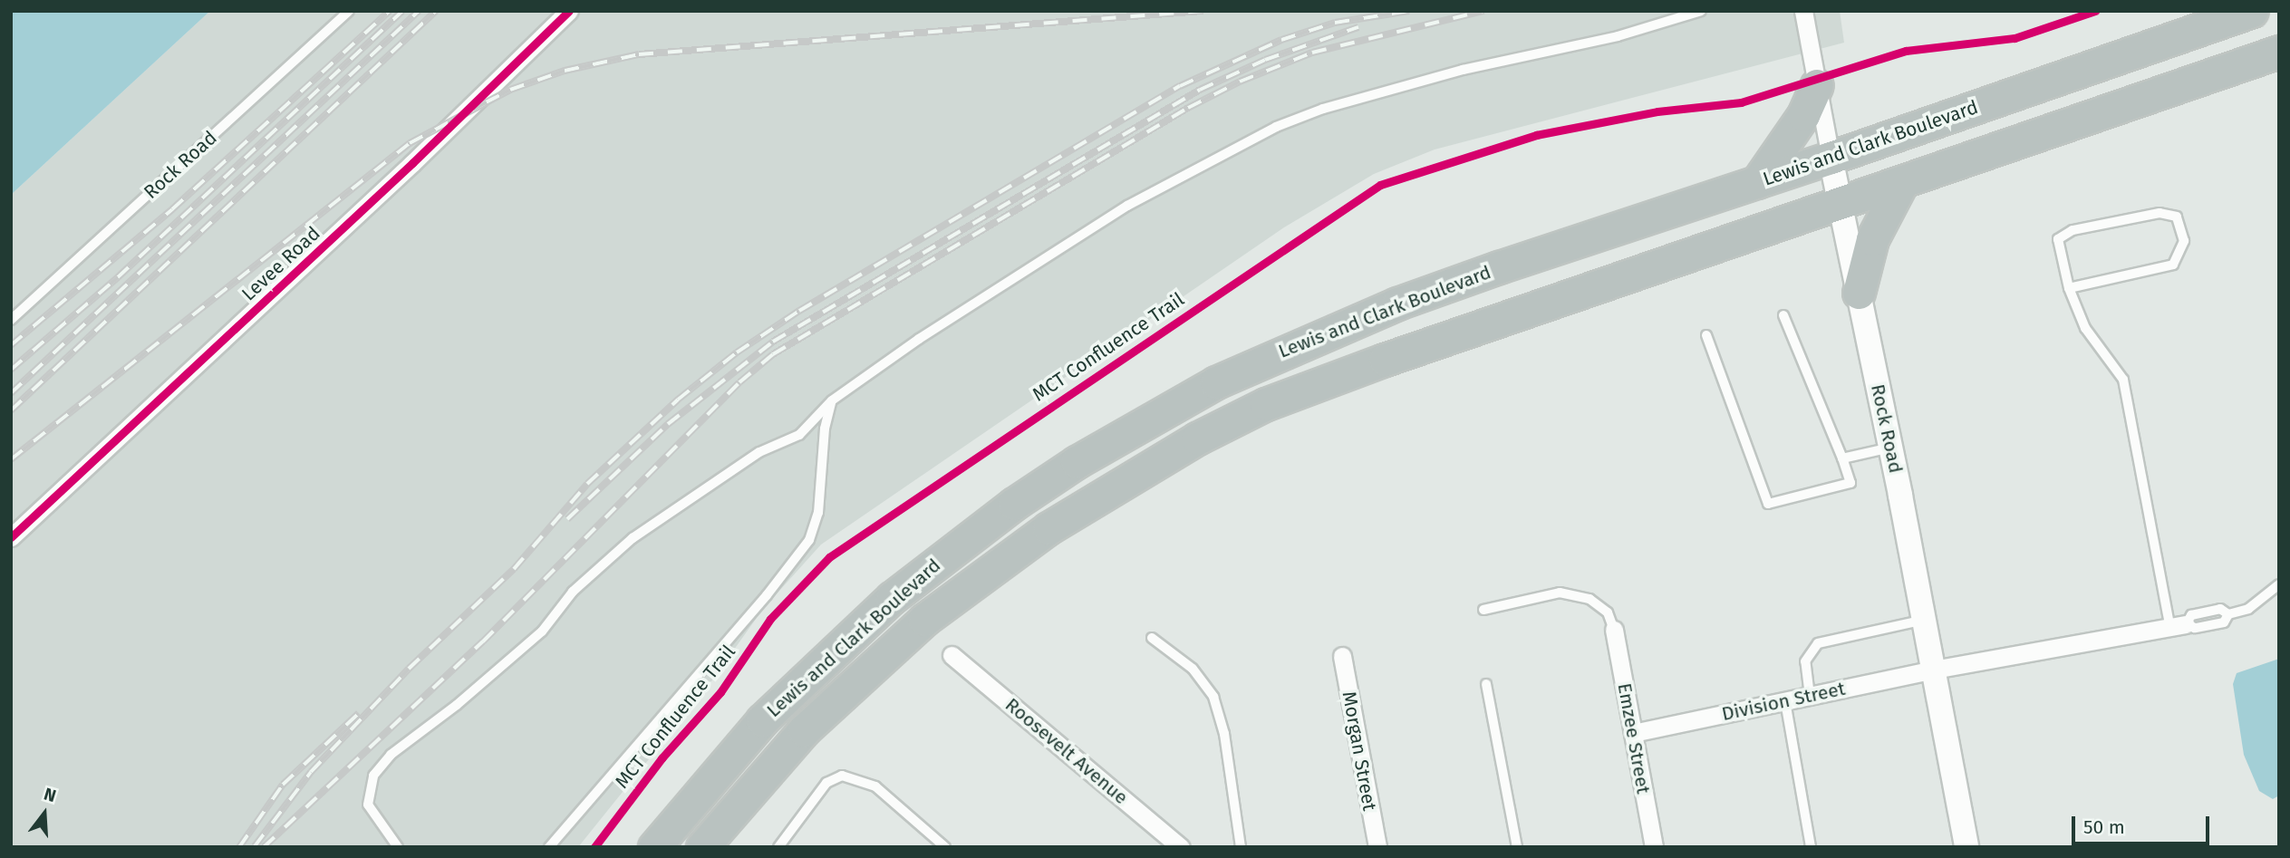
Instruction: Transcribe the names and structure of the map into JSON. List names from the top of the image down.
{
  "streets": {
    "highway": ["Lewis and Clark Boulevard"],
    "main road": ["Rock Road"],
    "street": [
      "Levee Road",
      "Division Street",
      "Emzee Street",
      "Roosevelt Avenue",
      "Morgan Street"
    ],
    "cycle path": ["MCT Confluence Trail"]
  },
  "crossings": [
    ["Lewis and Clark Boulevard", "Rock Road"],
    ["Rock Road", "Division Street"],
    ["Division Street", "Emzee Street"]
  ],
  "scale_bar": "50 m",
  "north": "top"
}
